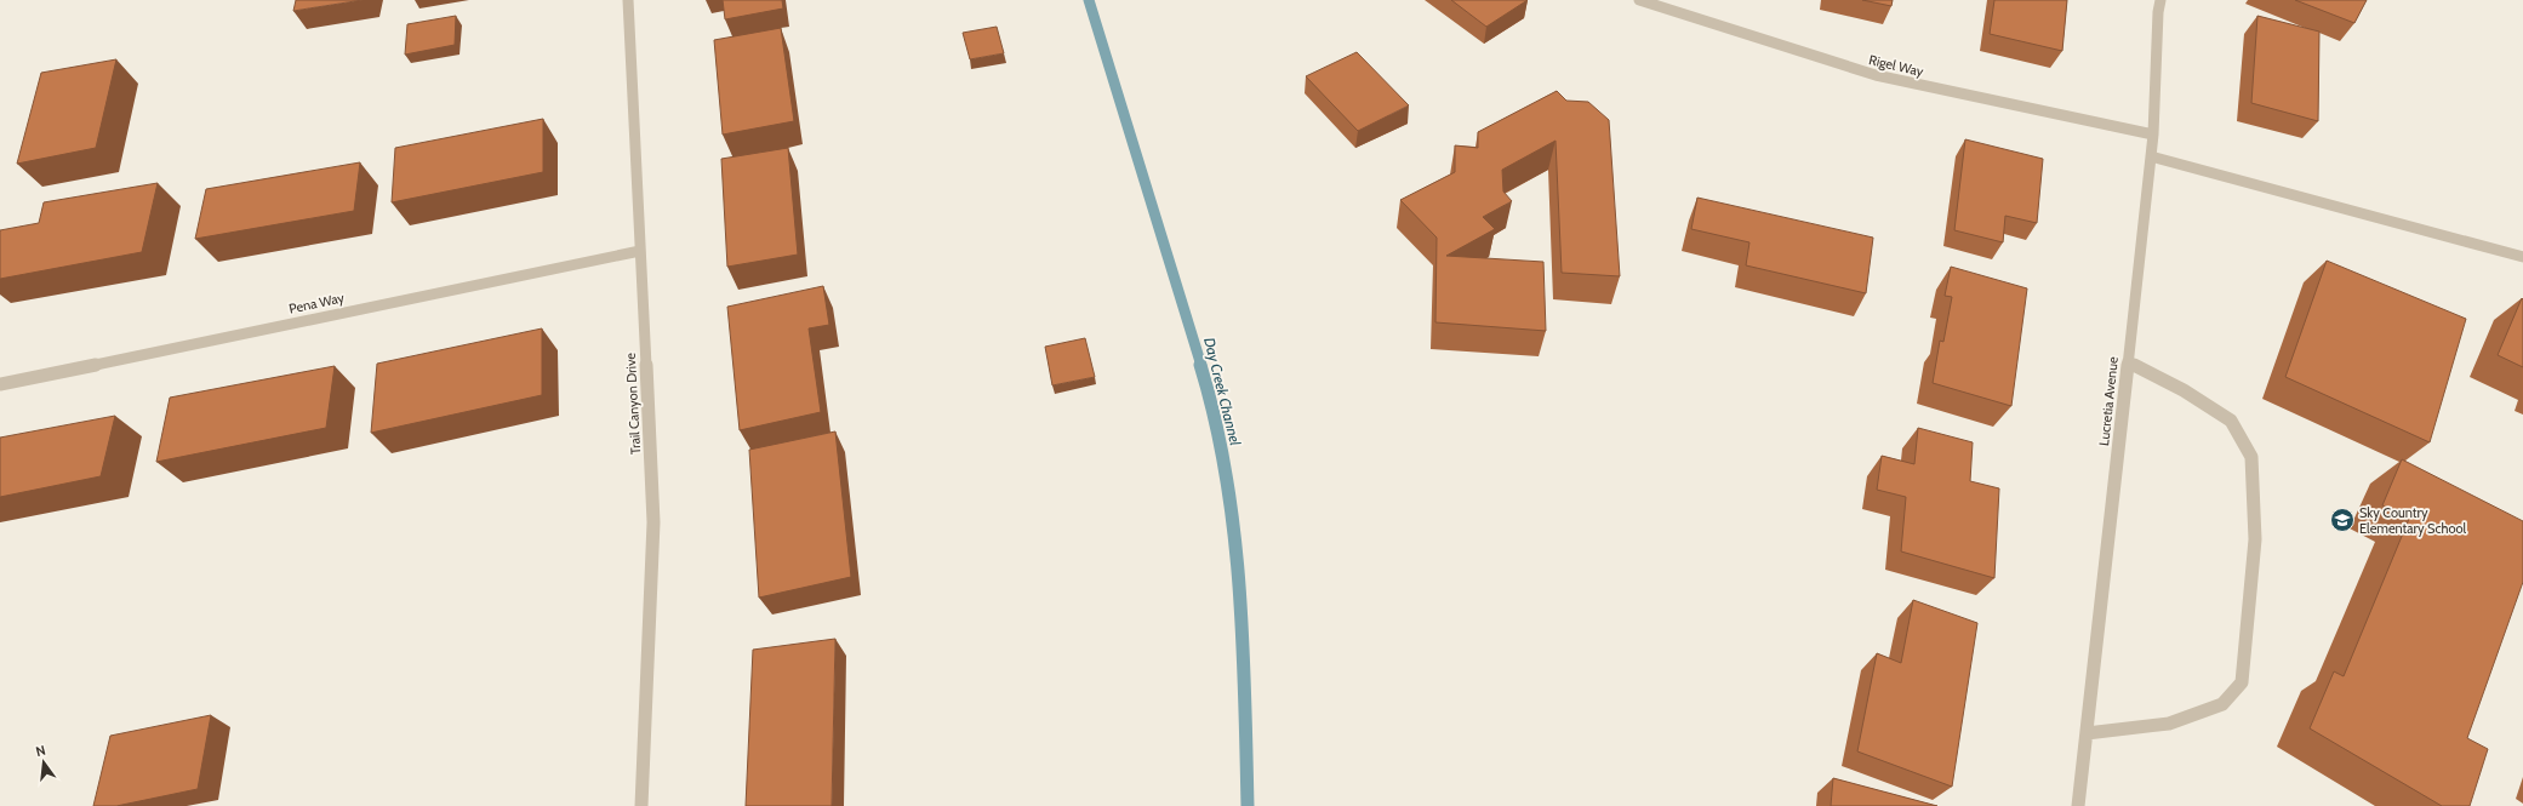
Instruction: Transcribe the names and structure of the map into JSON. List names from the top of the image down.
{
  "streets": {
    "street": [
      "Rigel Way",
      "Pena Way",
      "Lucretia Avenue",
      "Trail Canyon Drive"
    ]
  },
  "crossings": [
    ["Rigel Way", "Lucretia Avenue"],
    ["Pena Way", "Trail Canyon Drive"]
  ],
  "water": ["Day Creek Channel"],
  "places": {
    "school or university": ["Sky Country Elementary School"]
  },
  "north": "top"
}
